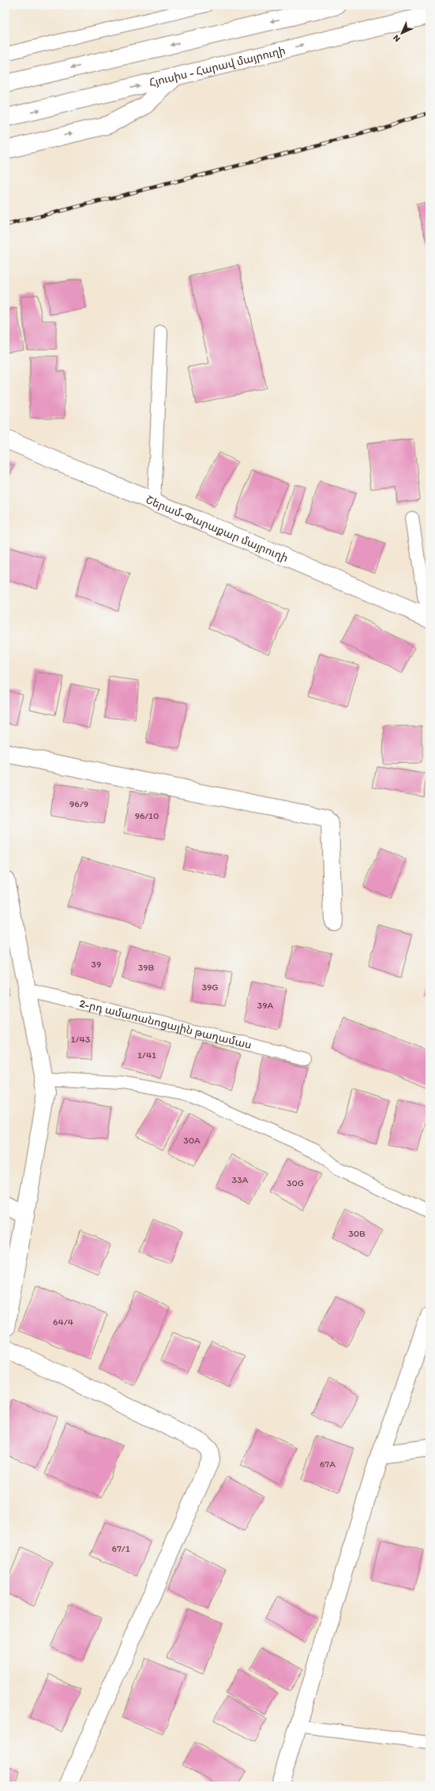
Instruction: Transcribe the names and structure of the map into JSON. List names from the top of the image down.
{
  "streets": {
    "main road": ["Հյուսիս - Հարավ մայրուղի", "Շերամ-Փարաքար մայրուղի"],
    "lane": ["2-րդ ամառանոցային թաղամաս"]
  },
  "house_numbers": [
    "96/9",
    "96/10",
    "39",
    "39B",
    "39G",
    "39A",
    "1/43",
    "1/41",
    "30A",
    "33A",
    "30G",
    "30B",
    "64/4",
    "67A",
    "67/1"
  ],
  "north": "bottom left"
}
